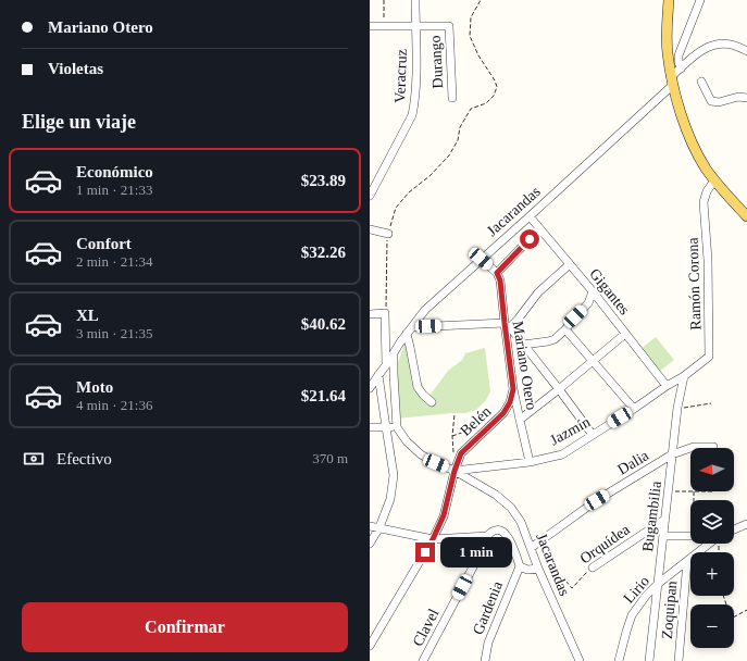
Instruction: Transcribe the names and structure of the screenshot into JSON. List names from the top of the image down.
{
  "streets": {
    "street": [
      "Durango",
      "Veracruz",
      "Jacarandas",
      "Ramón Corona",
      "Gigantes",
      "Mariano Otero",
      "Belén",
      "Jazmín",
      "Dalia",
      "Bugambilia",
      "Orquídea",
      "Lirio",
      "Gardenia",
      "Zoquipan",
      "Clavel"
    ]
  },
  "crossings": [
    ["Durango", "Veracruz"],
    ["Jacarandas", "Gigantes"],
    ["Jacarandas", "Mariano Otero"],
    ["Jacarandas", "Belén"],
    ["Jacarandas", "Jazmín"],
    ["Jacarandas", "Dalia"],
    ["Jacarandas", "Orquídea"],
    ["Ramón Corona", "Jazmín"],
    ["Ramón Corona", "Bugambilia"],
    ["Gigantes", "Jazmín"],
    ["Mariano Otero", "Belén"],
    ["Mariano Otero", "Jazmín"],
    ["Belén", "Jazmín"],
    ["Jazmín", "Bugambilia"],
    ["Dalia", "Bugambilia"],
    ["Bugambilia", "Orquídea"],
    ["Bugambilia", "Lirio"],
    ["Lirio", "Zoquipan"]
  ],
  "north": "left",
  "page": {
    "banner": ["Mariano Otero", "Violetas"],
    "heading": "Elige un viaje",
    "list": [
      {
        "name": "Económico",
        "note": "1 min · 21:33",
        "value": "$23.89"
      },
      {
        "name": "Confort",
        "note": "2 min · 21:34",
        "value": "$32.26"
      },
      {
        "name": "XL",
        "note": "3 min · 21:35",
        "value": "$40.62"
      },
      {
        "name": "Moto",
        "note": "4 min · 21:36",
        "value": "$21.64"
      }
    ],
    "pay": ["Efectivo", "370 m"],
    "map_buttons": ["+", "−"],
    "bubble": "1 min",
    "buttons": "Confirmar"
  }
}
